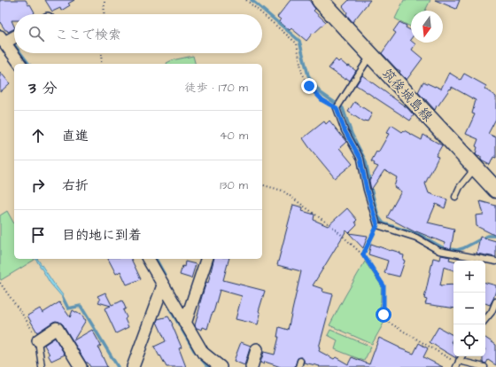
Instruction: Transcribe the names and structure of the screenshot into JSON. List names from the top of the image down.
{
  "streets": {
    "street": ["筑後城島線"]
  },
  "north": "bottom",
  "page": {
    "search": "ここで検索",
    "heading": ["3 分", "徒歩 · 170 m"],
    "list": [
      ["直進", "40 m"],
      ["右折", "130 m"],
      "目的地に到着"
    ],
    "map_buttons": ["+", "−"]
  }
}
